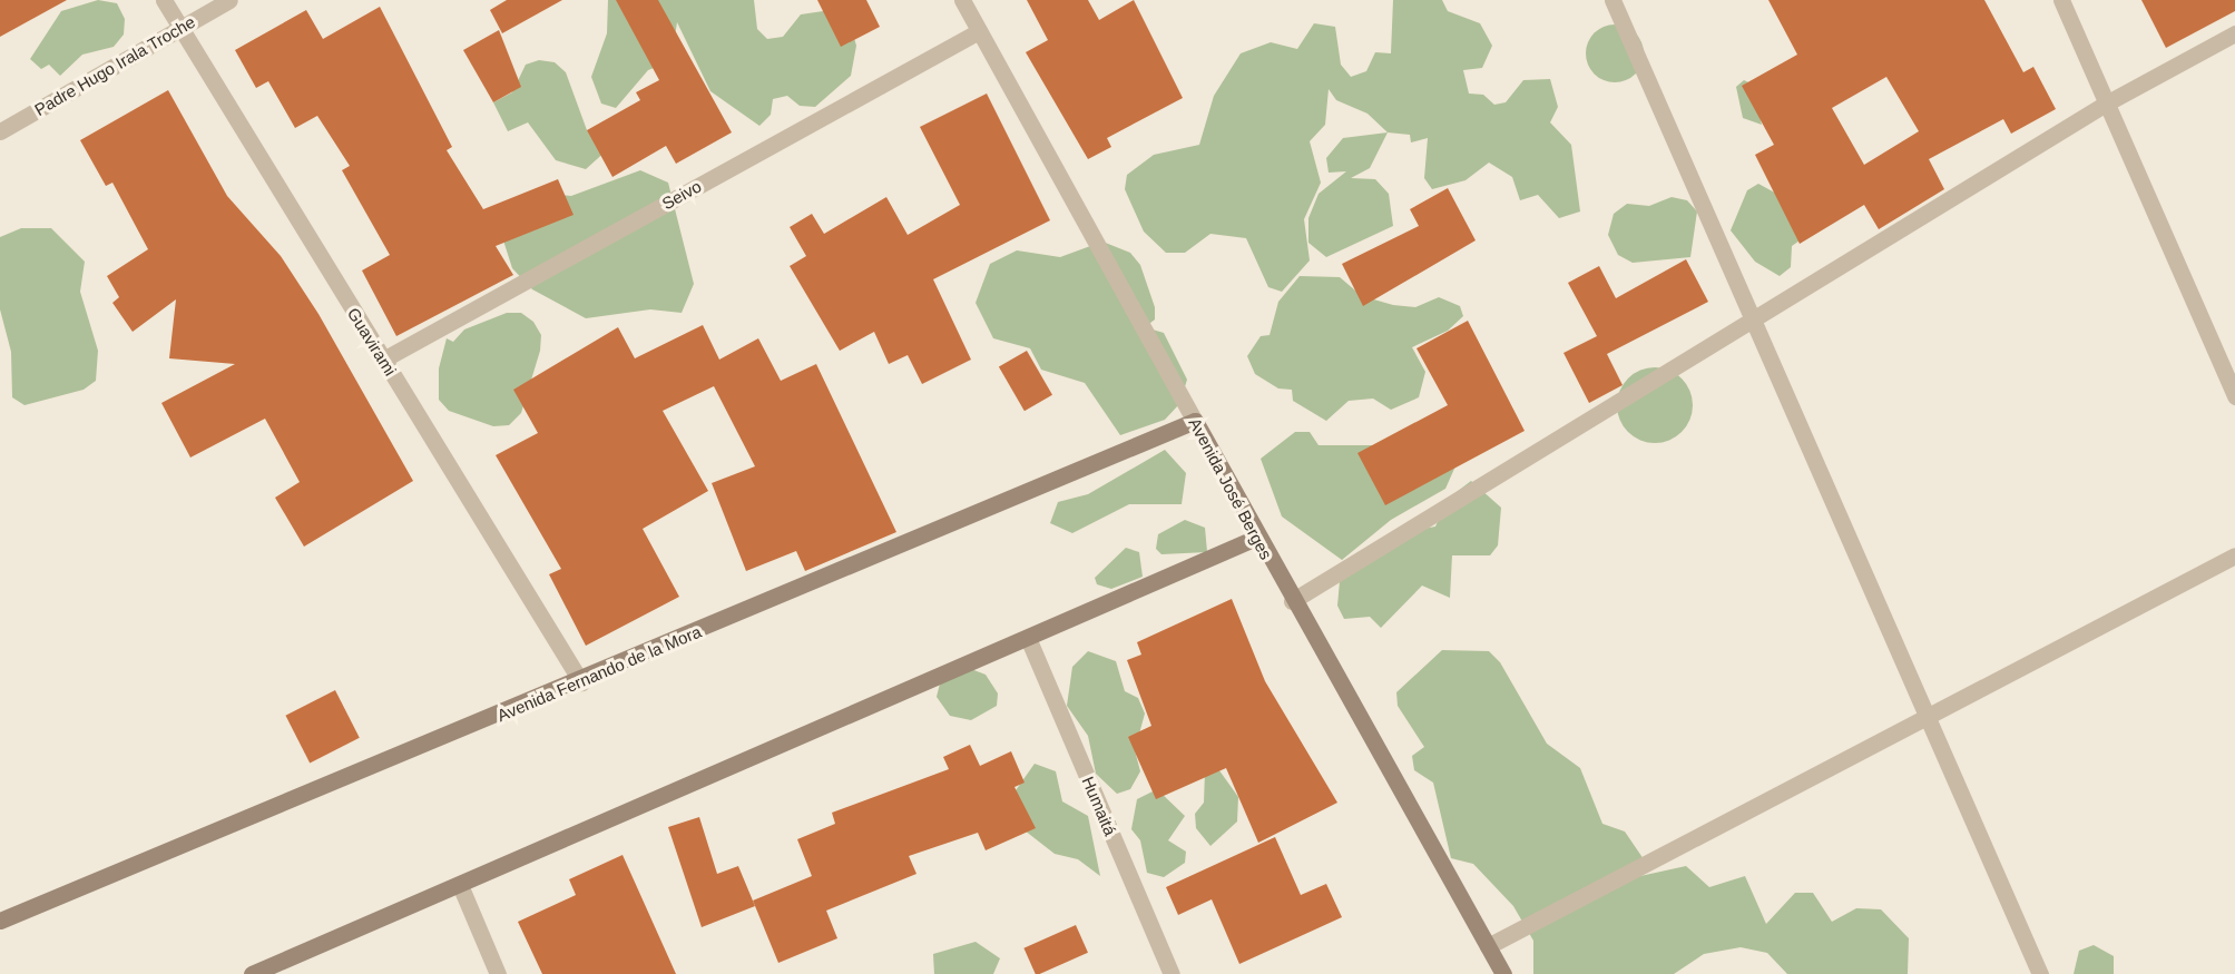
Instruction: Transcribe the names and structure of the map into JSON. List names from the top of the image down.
{
  "streets": {
    "main road": ["Avenida José Berges", "Avenida Fernando de la Mora"],
    "street": [
      "Padre Hugo Irala Troche",
      "Seivo",
      "Guavirami",
      "Humaitá"
    ]
  },
  "crossings": [
    ["Padre Hugo Irala Troche", "Guavirami"],
    ["Seivo", "Guavirami"],
    ["Seivo", "Avenida José Berges"],
    ["Guavirami", "Avenida Fernando de la Mora"],
    ["Avenida José Berges", "Avenida Fernando de la Mora"]
  ]
}
